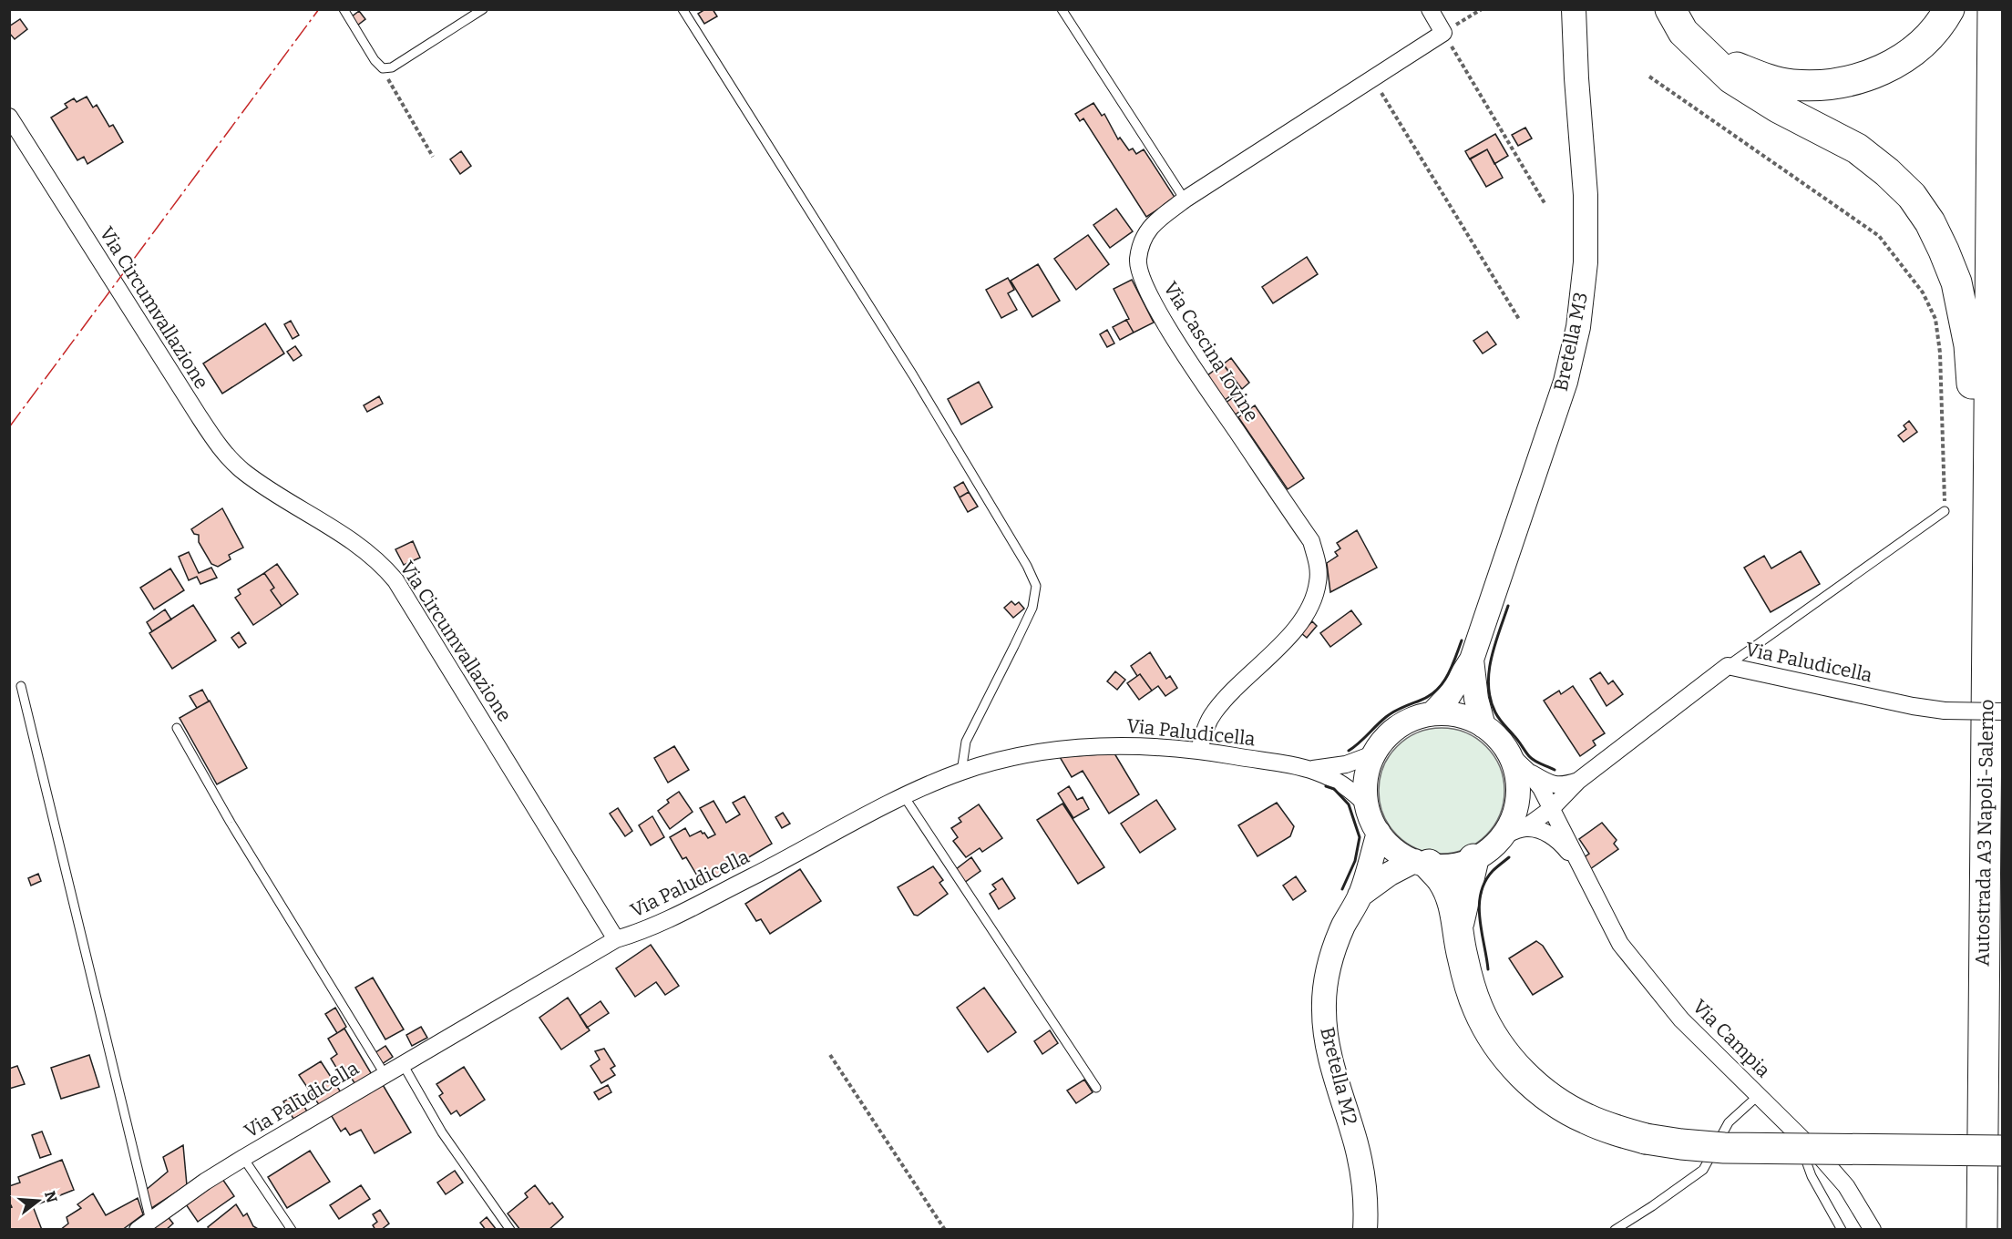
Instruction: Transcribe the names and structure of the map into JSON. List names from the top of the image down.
{
  "streets": {
    "highway": ["Autostrada A3 Napoli-Salerno"],
    "street": [
      "Via Circumvallazione",
      "Bretella M3",
      "Via Cascina Iovine",
      "Via Paludicella",
      "Via Campia",
      "Bretella M2"
    ]
  },
  "crossings": [
    ["Via Circumvallazione", "Via Paludicella"],
    ["Bretella M3", "Via Paludicella"],
    ["Bretella M3", "Bretella M2"],
    ["Via Cascina Iovine", "Via Paludicella"],
    ["Via Paludicella", "Bretella M2"]
  ],
  "north": "right"
}
